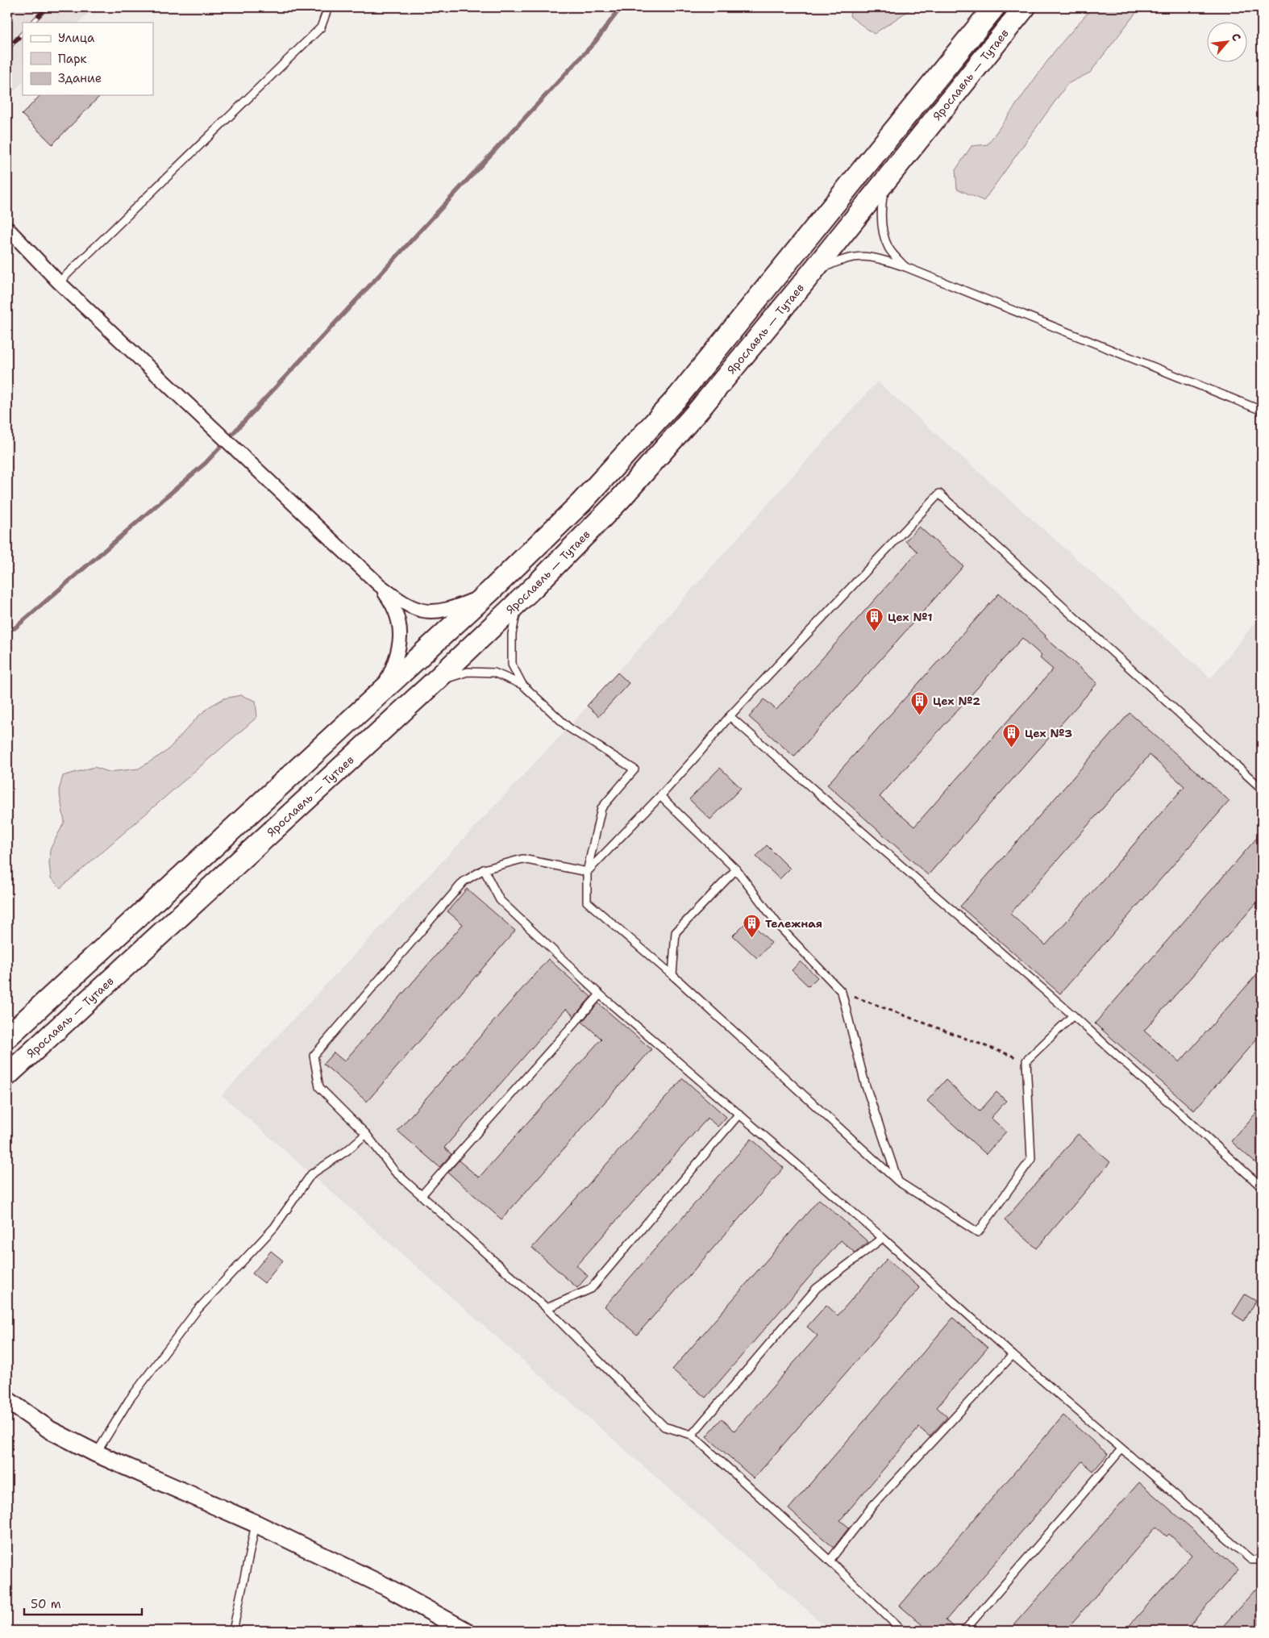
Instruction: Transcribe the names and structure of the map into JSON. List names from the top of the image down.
{
  "streets": {
    "main road": ["Ярославль — Тутаев"]
  },
  "places": {
    "building": [
      "Цех №1",
      "Цех №2",
      "Цех №3",
      "Тележная"
    ]
  },
  "legend": ["Улица", "Парк", "Здание"],
  "scale_bar": "50 m",
  "north": "top right"
}
